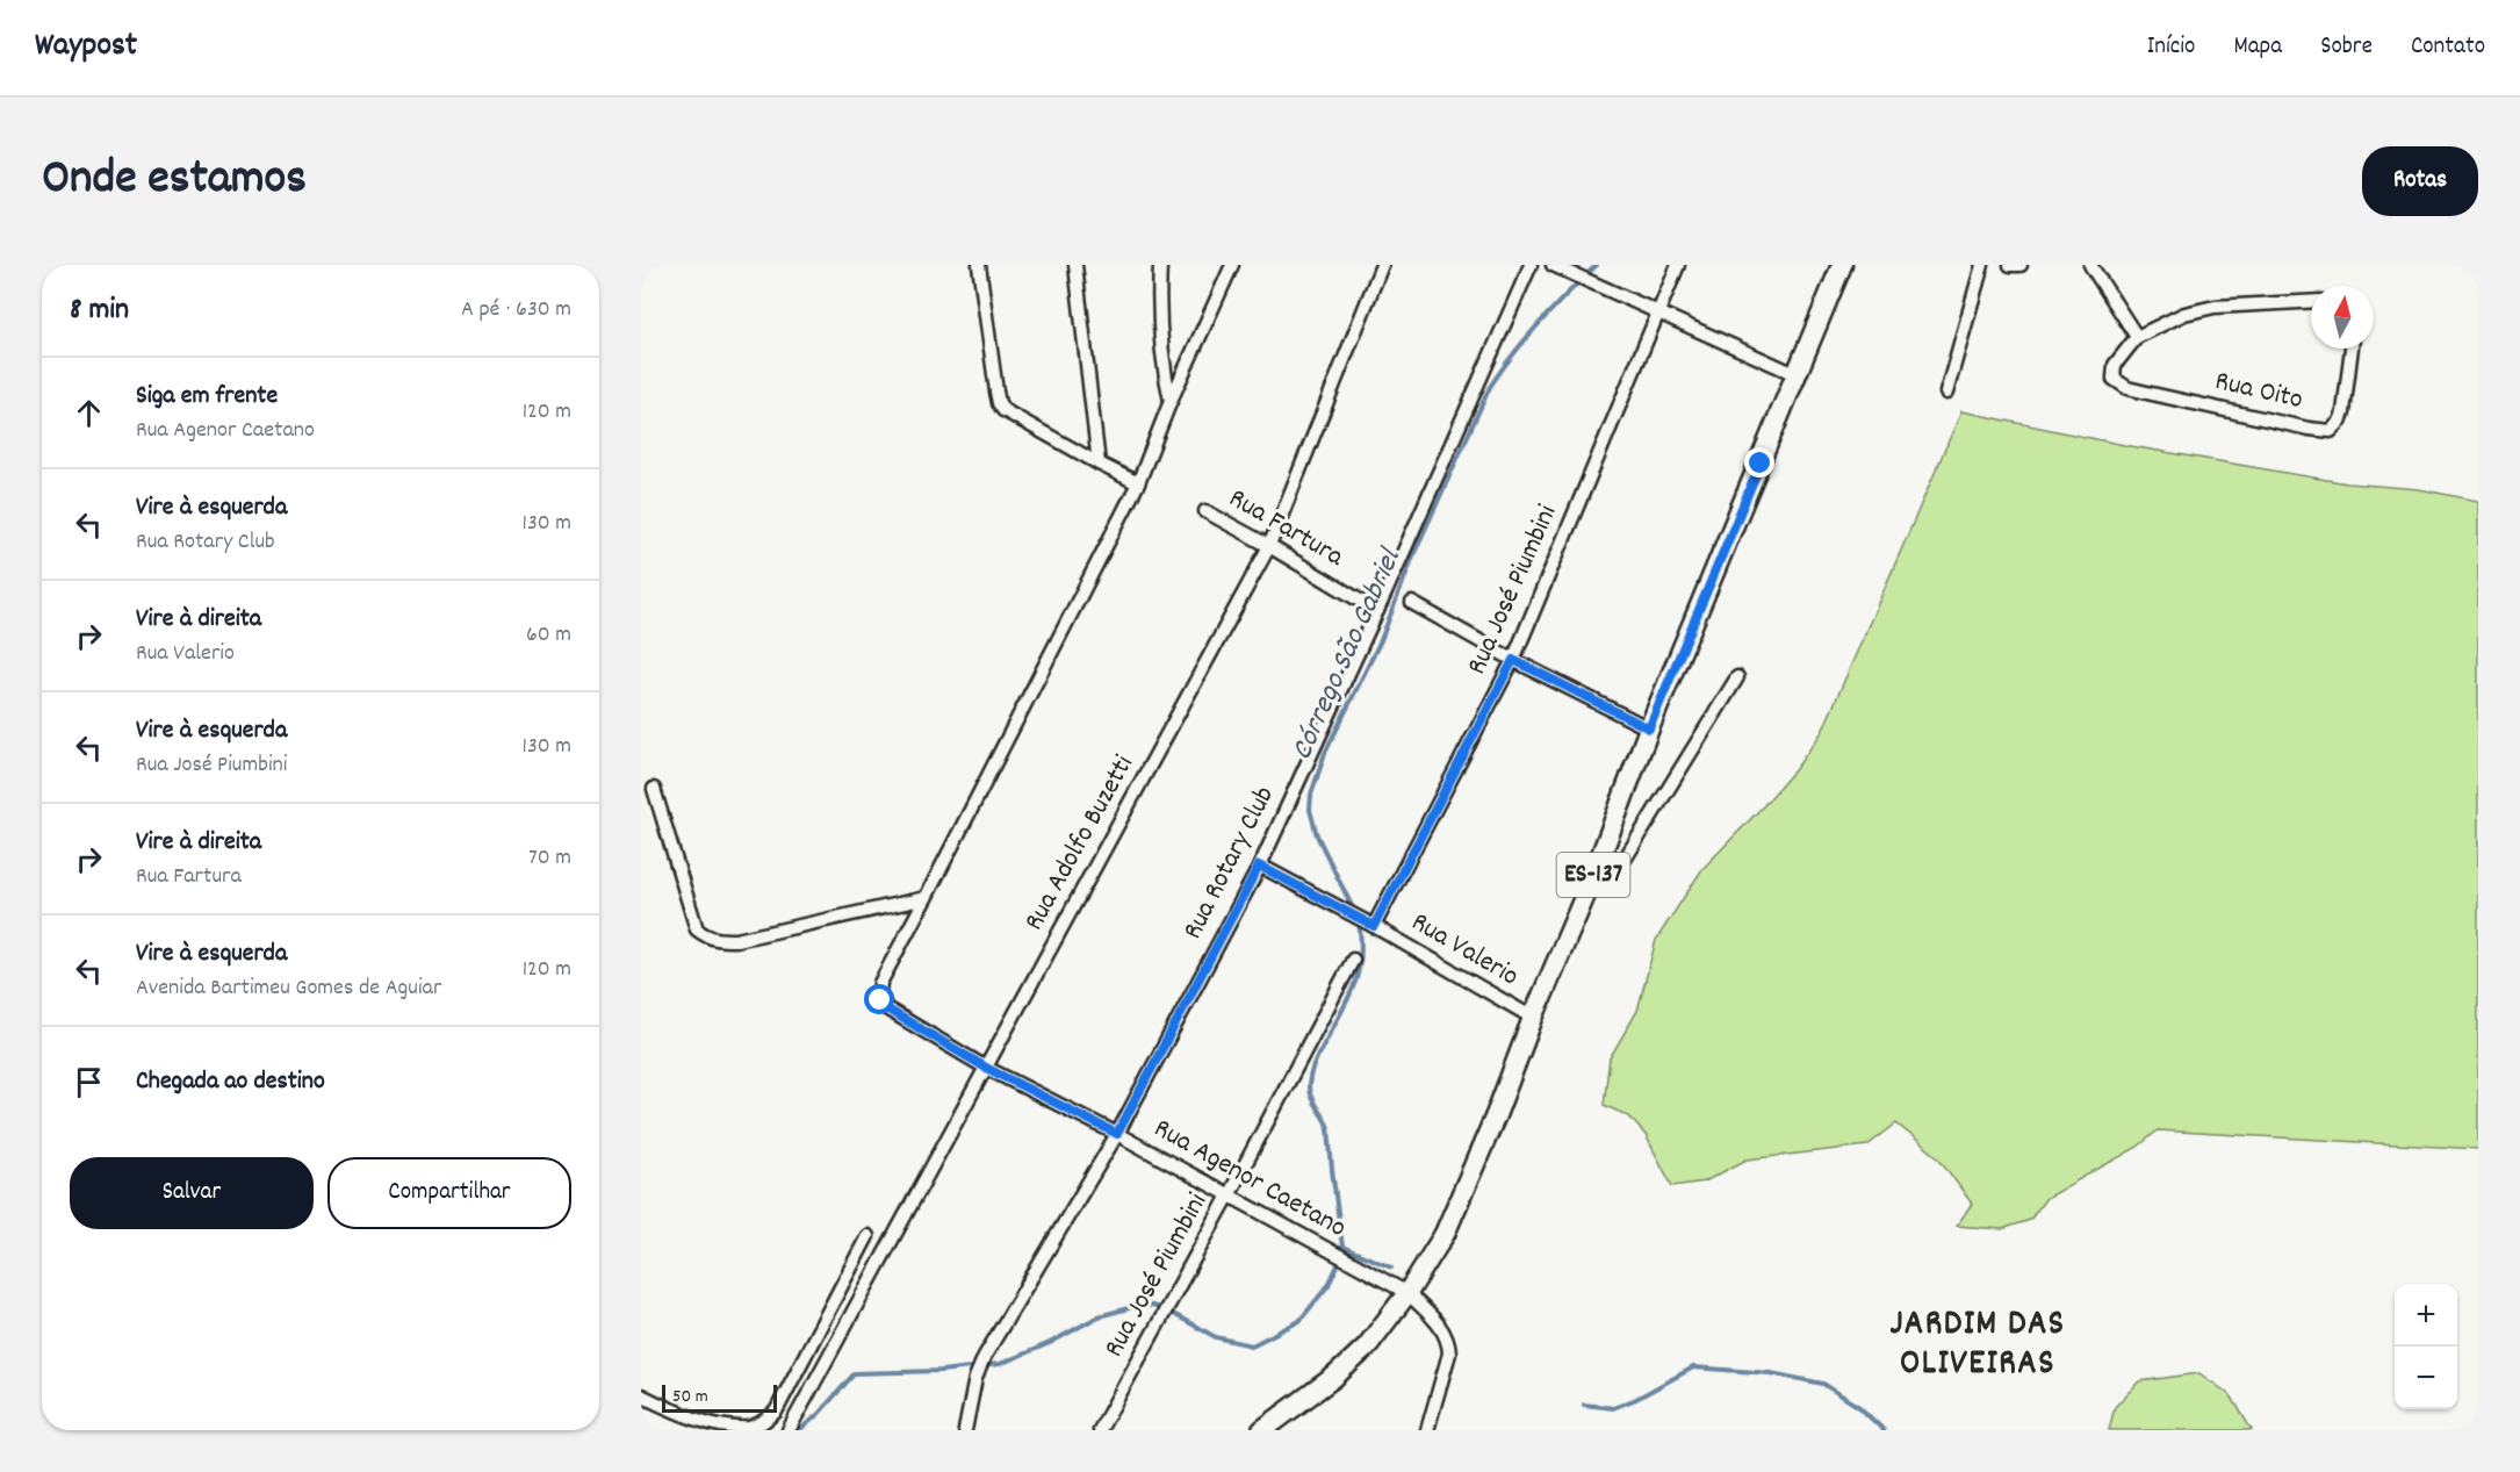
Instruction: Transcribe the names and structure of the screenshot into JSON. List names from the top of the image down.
{
  "streets": {
    "main road": ["ES-137"],
    "street": [
      "Rua Oito",
      "Rua Fartura",
      "Rua José Piumbini",
      "Rua Adolfo Buzetti",
      "Rua Rotary Club",
      "Rua Valerio",
      "Rua Agenor Caetano"
    ]
  },
  "crossings": [
    ["Rua Fartura", "Rua Adolfo Buzetti"],
    ["Rua Fartura", "Rua Rotary Club"],
    ["Rua José Piumbini", "Rua Valerio"],
    ["Rua José Piumbini", "Rua Agenor Caetano"],
    ["Rua Adolfo Buzetti", "Rua Agenor Caetano"],
    ["Rua Rotary Club", "Rua Valerio"],
    ["Rua Rotary Club", "Rua Agenor Caetano"],
    ["ES-137", "Rua Valerio"],
    ["ES-137", "Rua Agenor Caetano"]
  ],
  "districts": ["JARDIM DAS OLIVEIRAS"],
  "water": ["Córrego São Gabriel"],
  "scale_bar": "50 m",
  "north": "top",
  "page": {
    "header": "Waypost",
    "nav": [
      "Início",
      "Mapa",
      "Sobre",
      "Contato"
    ],
    "title": "Onde estamos",
    "buttons": [
      "Rotas",
      ["Salvar", "Compartilhar"]
    ],
    "heading": ["8 min", "A pé · 630 m"],
    "list": [
      ["Siga em frente", "Rua Agenor Caetano", "120 m"],
      ["Vire à esquerda", "Rua Rotary Club", "130 m"],
      ["Vire à direita", "Rua Valerio", "60 m"],
      ["Vire à esquerda", "Rua José Piumbini", "130 m"],
      ["Vire à direita", "Rua Fartura", "70 m"],
      ["Vire à esquerda", "Avenida Bartimeu Gomes de Aguiar", "120 m"],
      "Chegada ao destino"
    ],
    "map_buttons": ["+", "−"],
    "scale": "50 m"
  }
}
